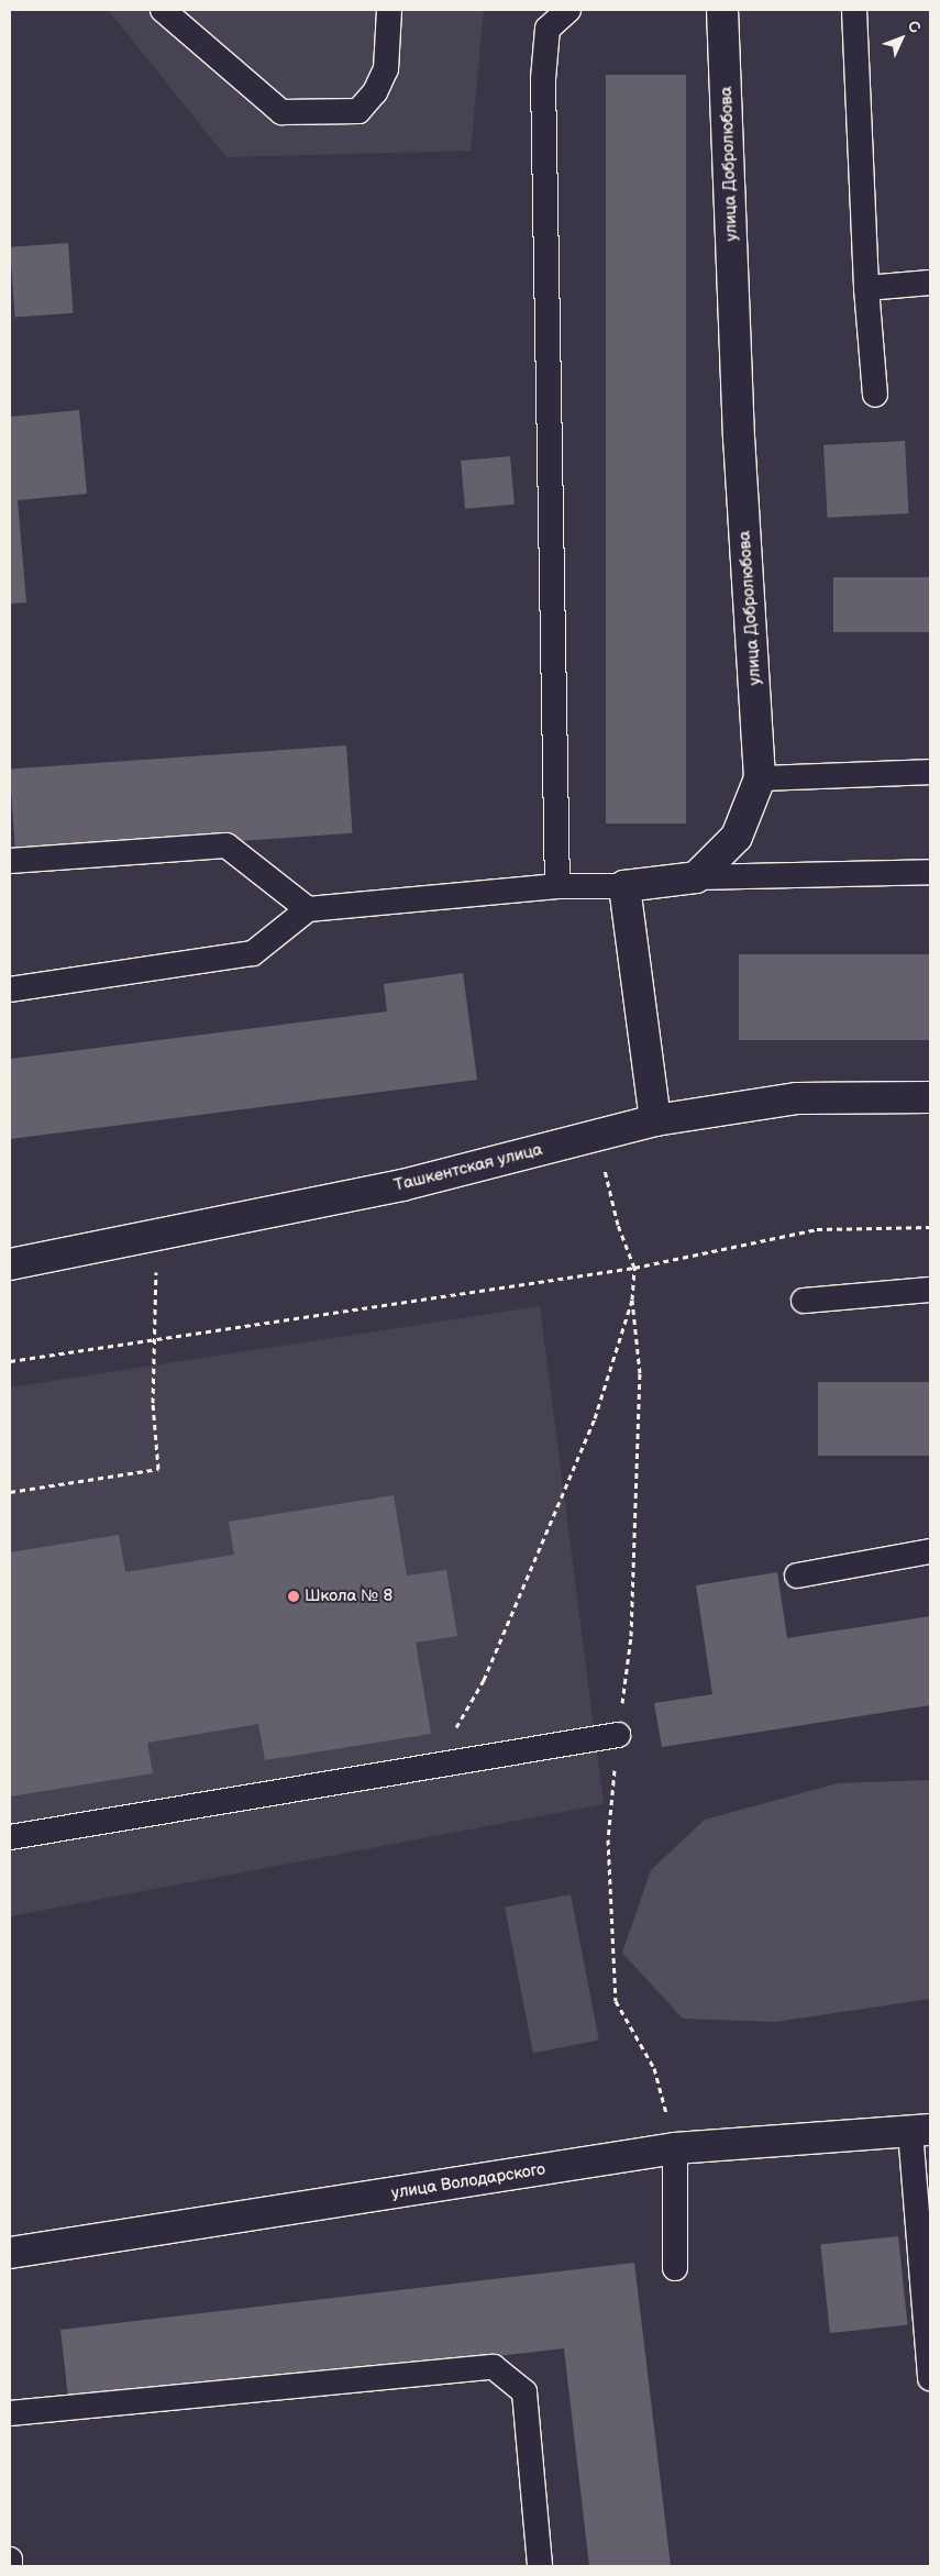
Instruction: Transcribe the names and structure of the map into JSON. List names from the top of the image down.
{
  "streets": {
    "street": ["улица Добролюбова", "Ташкентская улица", "улица Володарского"]
  },
  "places": ["Школа № 8"],
  "north": "top right"
}
